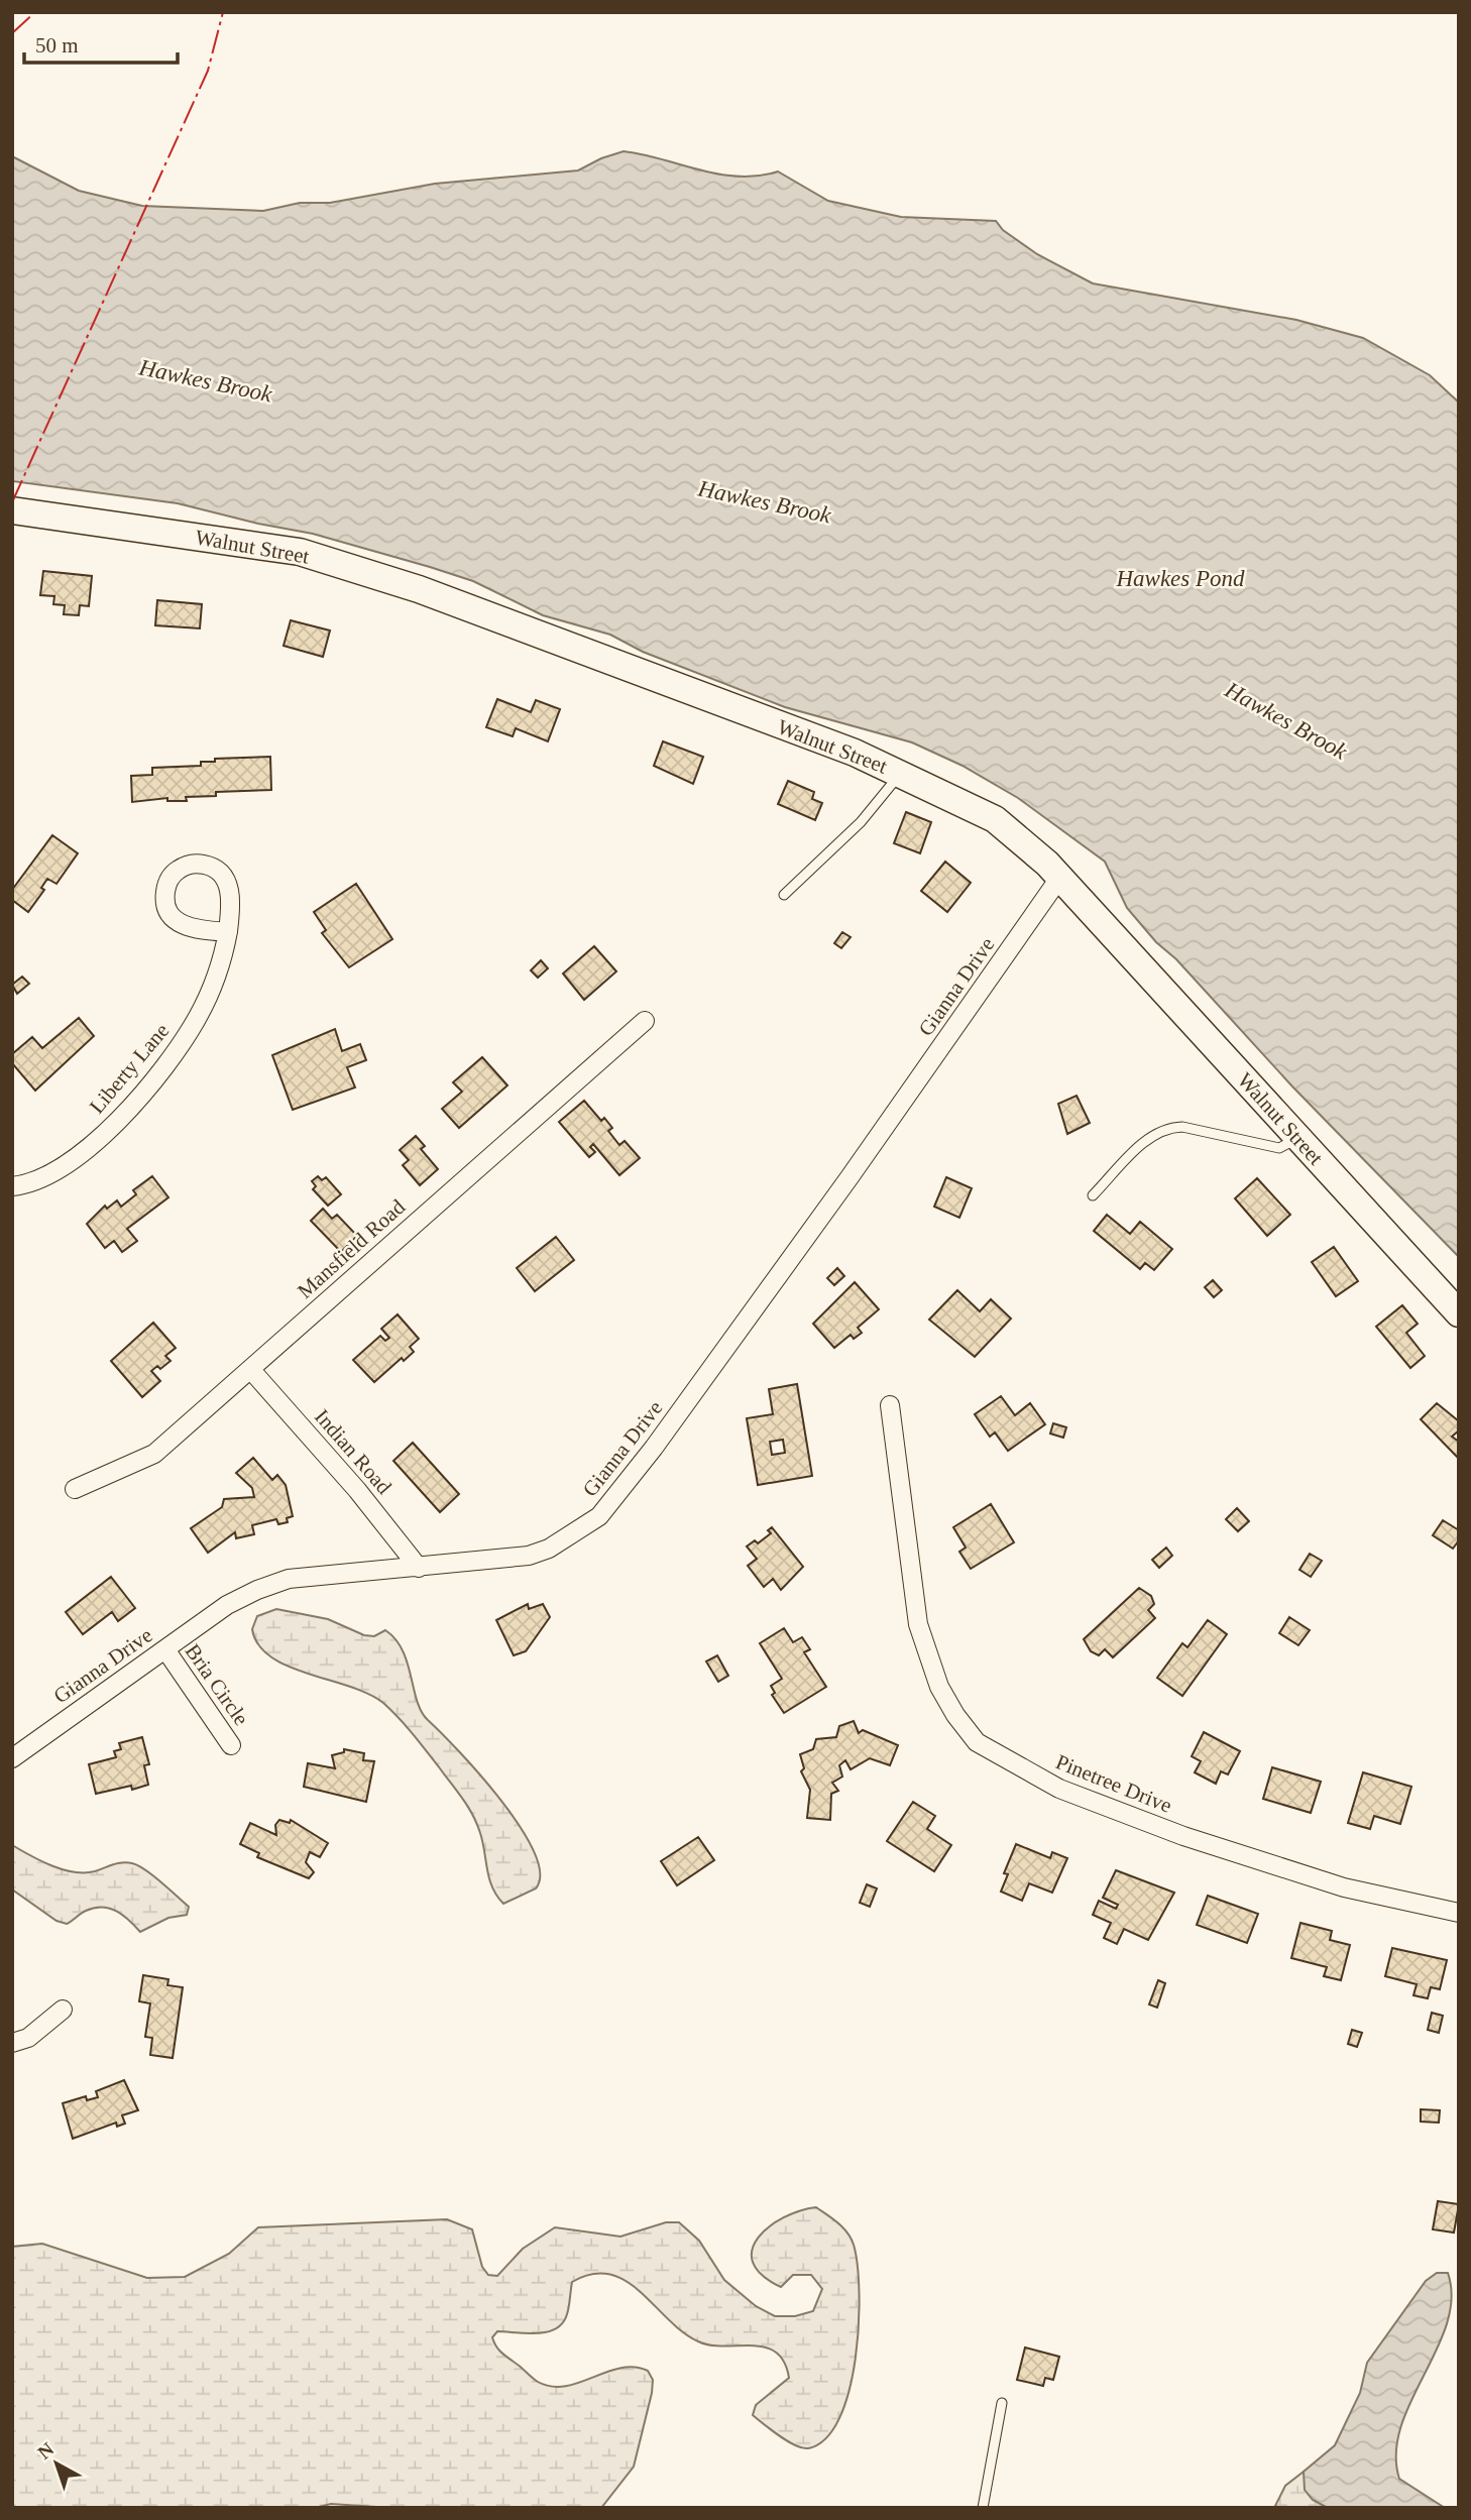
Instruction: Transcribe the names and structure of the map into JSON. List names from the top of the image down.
{
  "streets": {
    "main road": ["Walnut Street"],
    "street": [
      "Gianna Drive",
      "Liberty Lane",
      "Mansfield Road",
      "Indian Road",
      "Bria Circle",
      "Pinetree Drive"
    ]
  },
  "crossings": [
    ["Walnut Street", "Gianna Drive"],
    ["Gianna Drive", "Indian Road"],
    ["Gianna Drive", "Bria Circle"],
    ["Mansfield Road", "Indian Road"]
  ],
  "water": ["Hawkes Brook", "Hawkes Pond"],
  "scale_bar": "50 m",
  "north": "top left"
}
